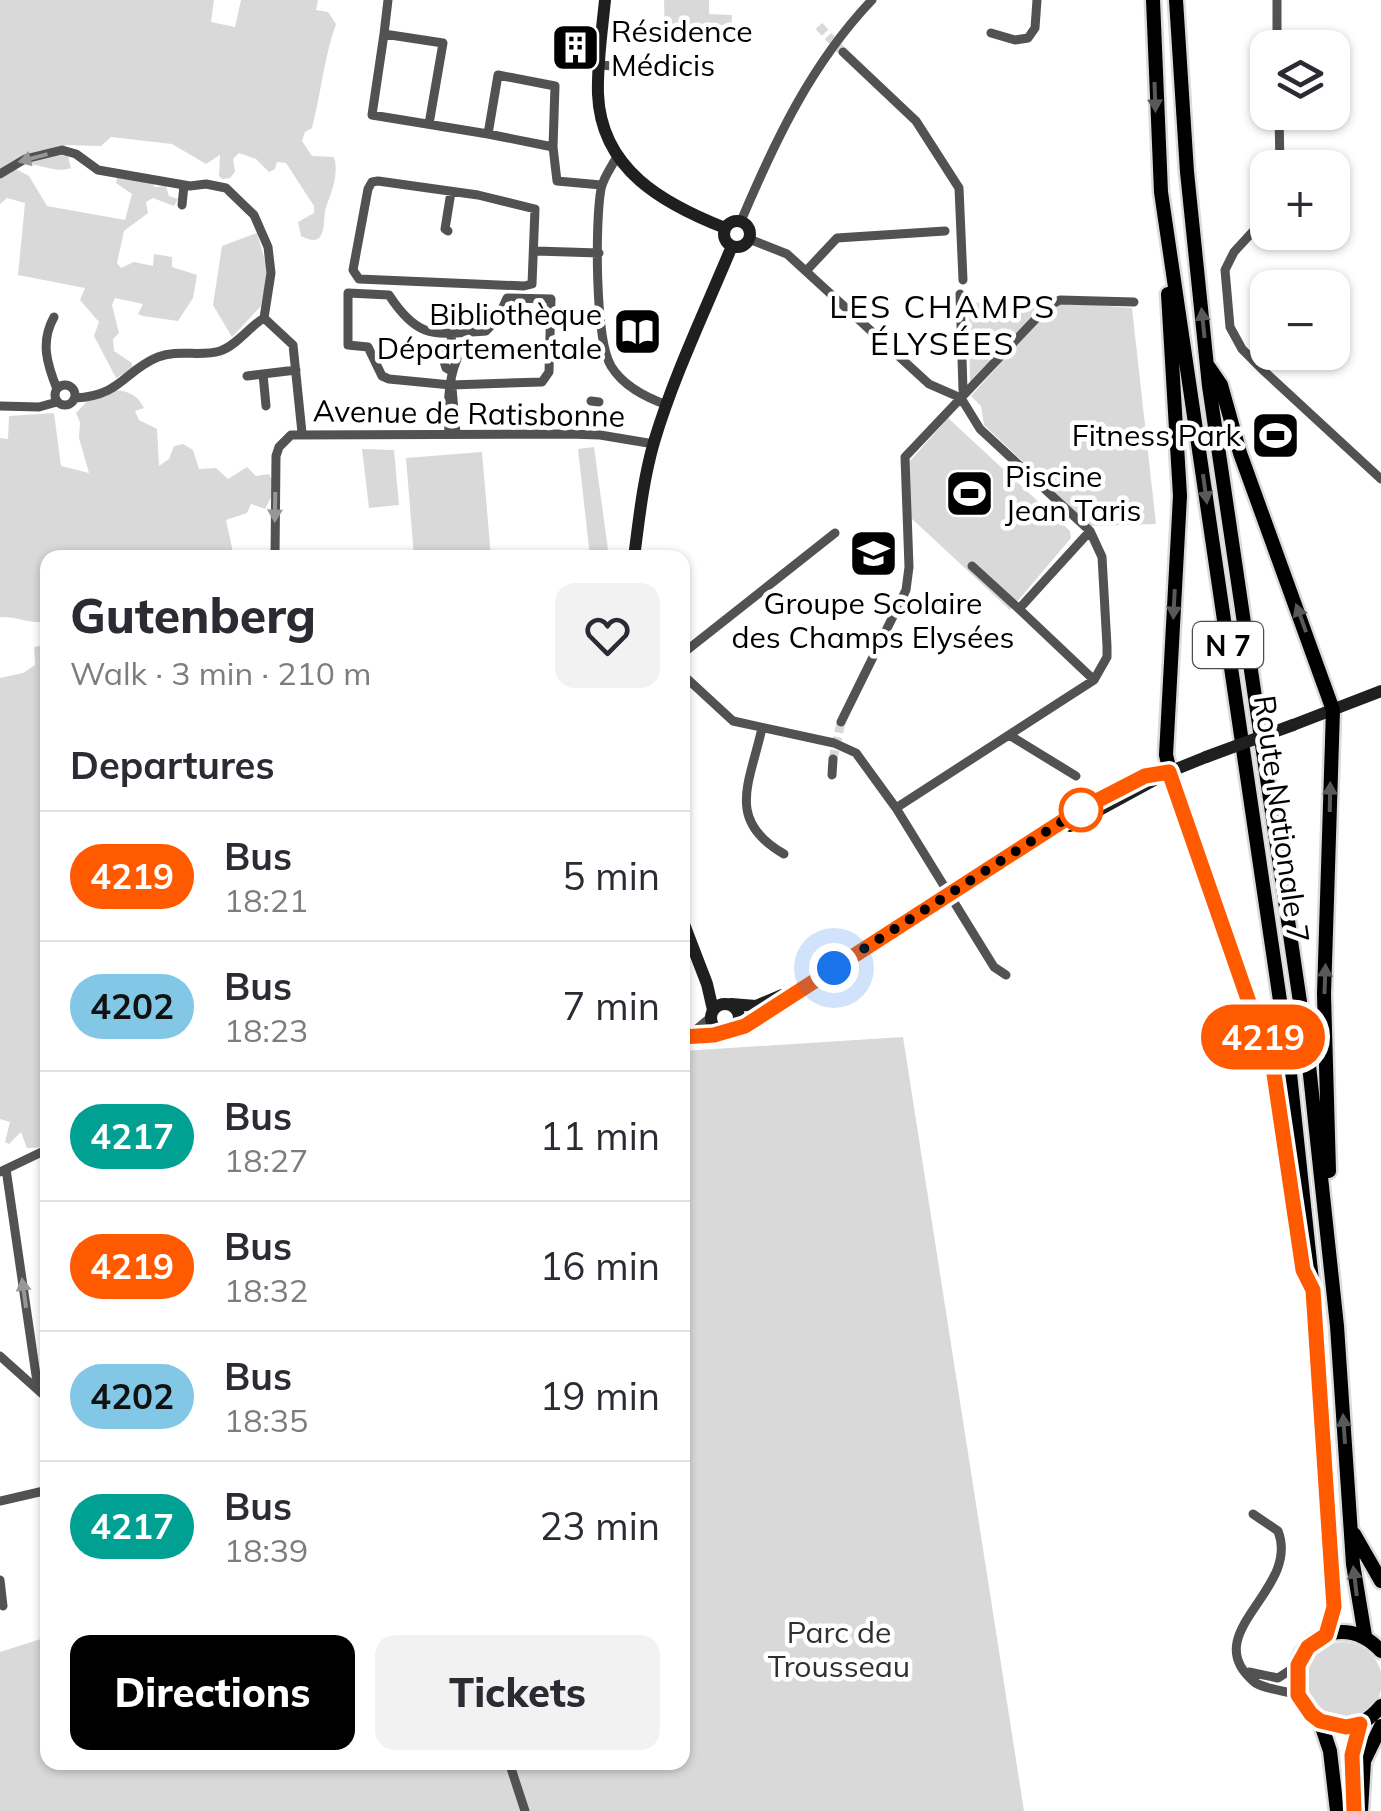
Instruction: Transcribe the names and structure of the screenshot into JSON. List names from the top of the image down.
{
  "streets": {
    "main road": ["N 7", "Route Nationale 7"],
    "street": ["Avenue de Ratisbonne"]
  },
  "crossings": [
    ["N 7", "Route Nationale 7"]
  ],
  "districts": ["LES CHAMPS ÉLYSÉES"],
  "parks": ["Parc de Trousseau"],
  "places": {
    "building": ["Résidence Médicis"],
    "library": ["Bibliothèque Départementale"],
    "sports": ["Fitness Park", "Piscine Jean Taris"],
    "school or university": ["Groupe Scolaire des Champs Elysées"]
  },
  "lines": ["bus line 4219"],
  "page": {
    "on_map": "4219",
    "map_buttons": ["+", "−"],
    "heading": [
      ["Gutenberg", "Walk · 3 min · 210 m"],
      "Departures"
    ],
    "list": [
      {
        "mark": "4219",
        "name": "Bus",
        "note": "18:21",
        "value": "5 min"
      },
      {
        "mark": "4202",
        "name": "Bus",
        "note": "18:23",
        "value": "7 min"
      },
      {
        "mark": "4217",
        "name": "Bus",
        "note": "18:27",
        "value": "11 min"
      },
      {
        "mark": "4219",
        "name": "Bus",
        "note": "18:32",
        "value": "16 min"
      },
      {
        "mark": "4202",
        "name": "Bus",
        "note": "18:35",
        "value": "19 min"
      },
      {
        "mark": "4217",
        "name": "Bus",
        "note": "18:39",
        "value": "23 min"
      }
    ],
    "buttons": ["Directions", "Tickets"]
  }
}
